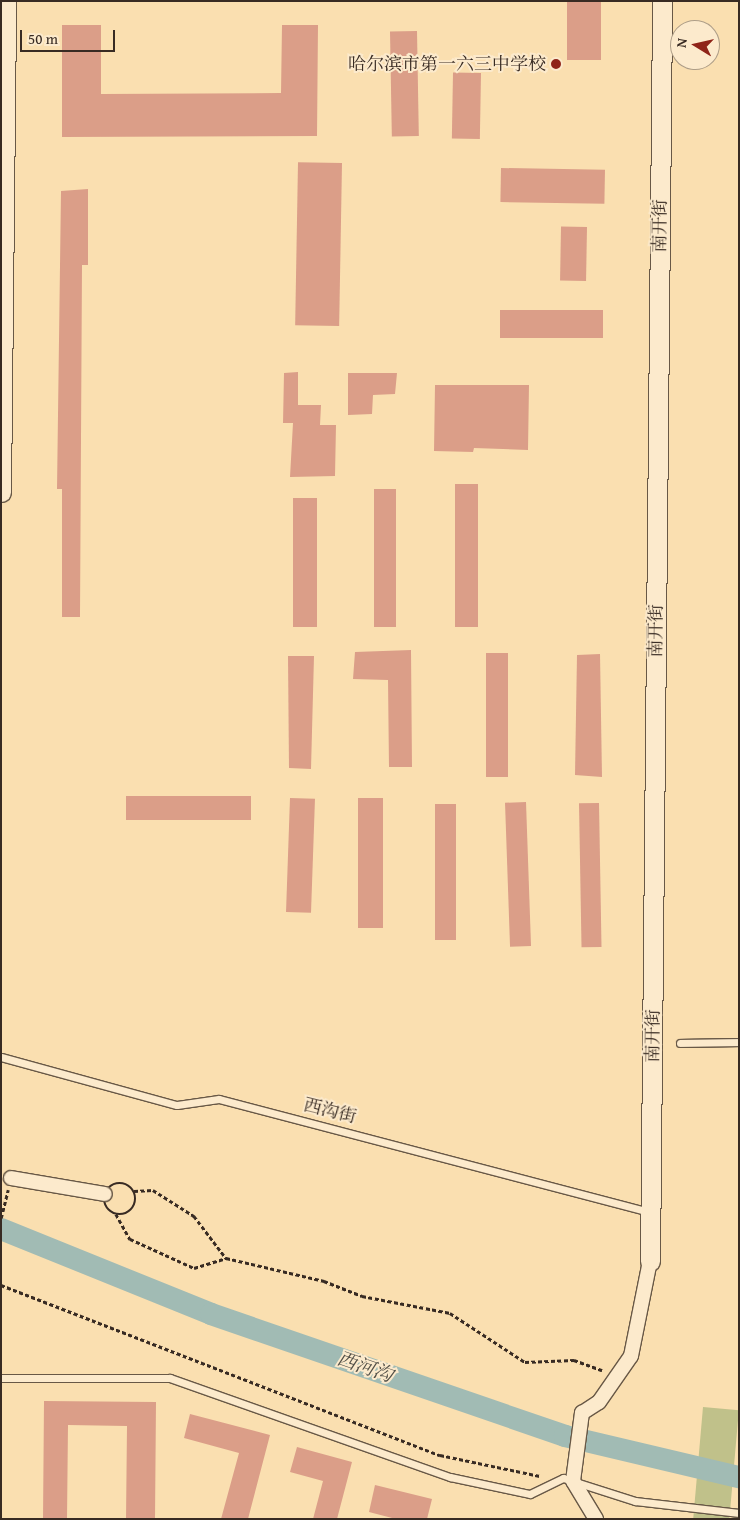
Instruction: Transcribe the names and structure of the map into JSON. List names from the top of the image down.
{
  "streets": {
    "main road": ["南开街"],
    "lane": ["西沟街"]
  },
  "crossings": [
    ["南开街", "西沟街"]
  ],
  "water": ["西河沟"],
  "places": ["哈尔滨市第一六三中学校"],
  "scale_bar": "50 m",
  "north": "left"
}
